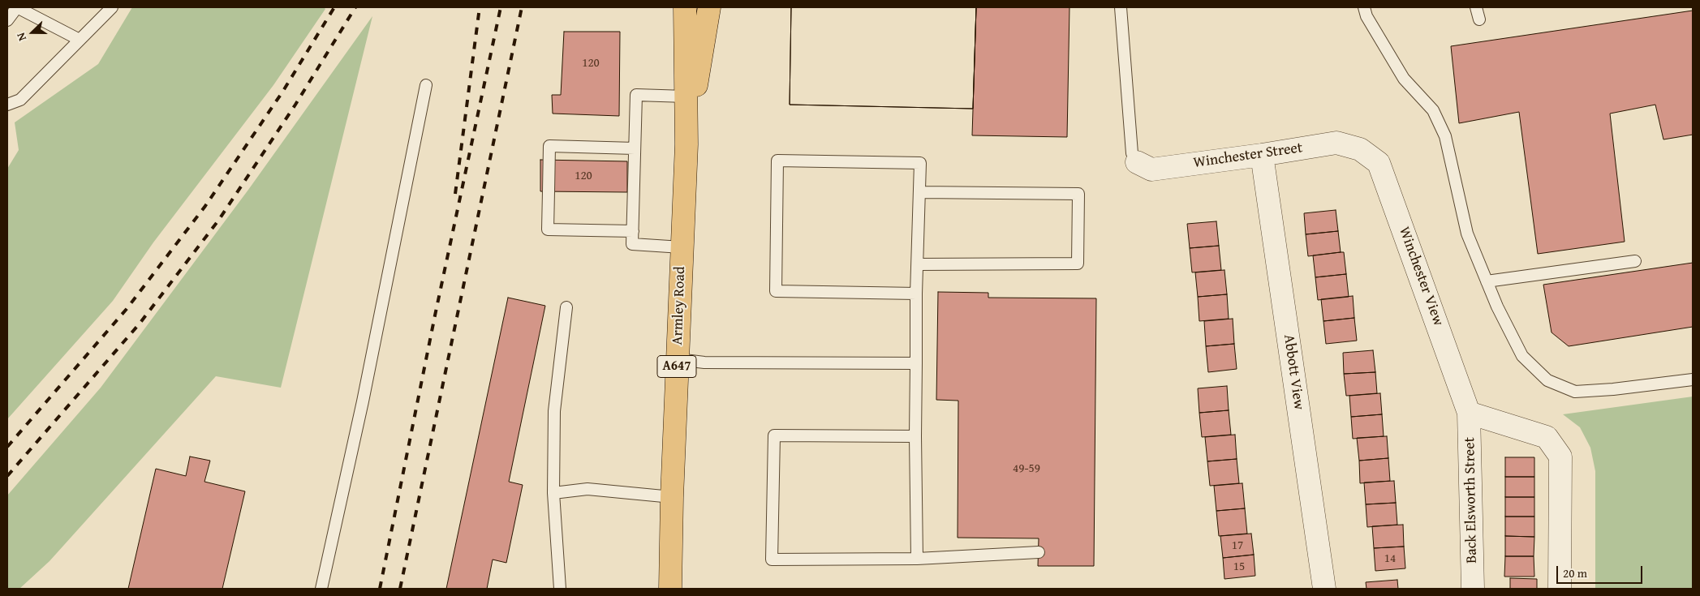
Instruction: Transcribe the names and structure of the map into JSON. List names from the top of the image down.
{
  "streets": {
    "main road": ["Armley Road", "A647"],
    "street": [
      "Winchester Street",
      "Winchester View",
      "Abbott View",
      "Back Elsworth Street"
    ]
  },
  "crossings": [
    ["Winchester Street", "Winchester View"],
    ["Winchester Street", "Abbott View"],
    ["Winchester View", "Back Elsworth Street"],
    ["Armley Road", "A647"]
  ],
  "house_numbers": [
    "120",
    "120",
    "49-59",
    "17",
    "14",
    "15"
  ],
  "scale_bar": "20 m",
  "north": "left"
}
